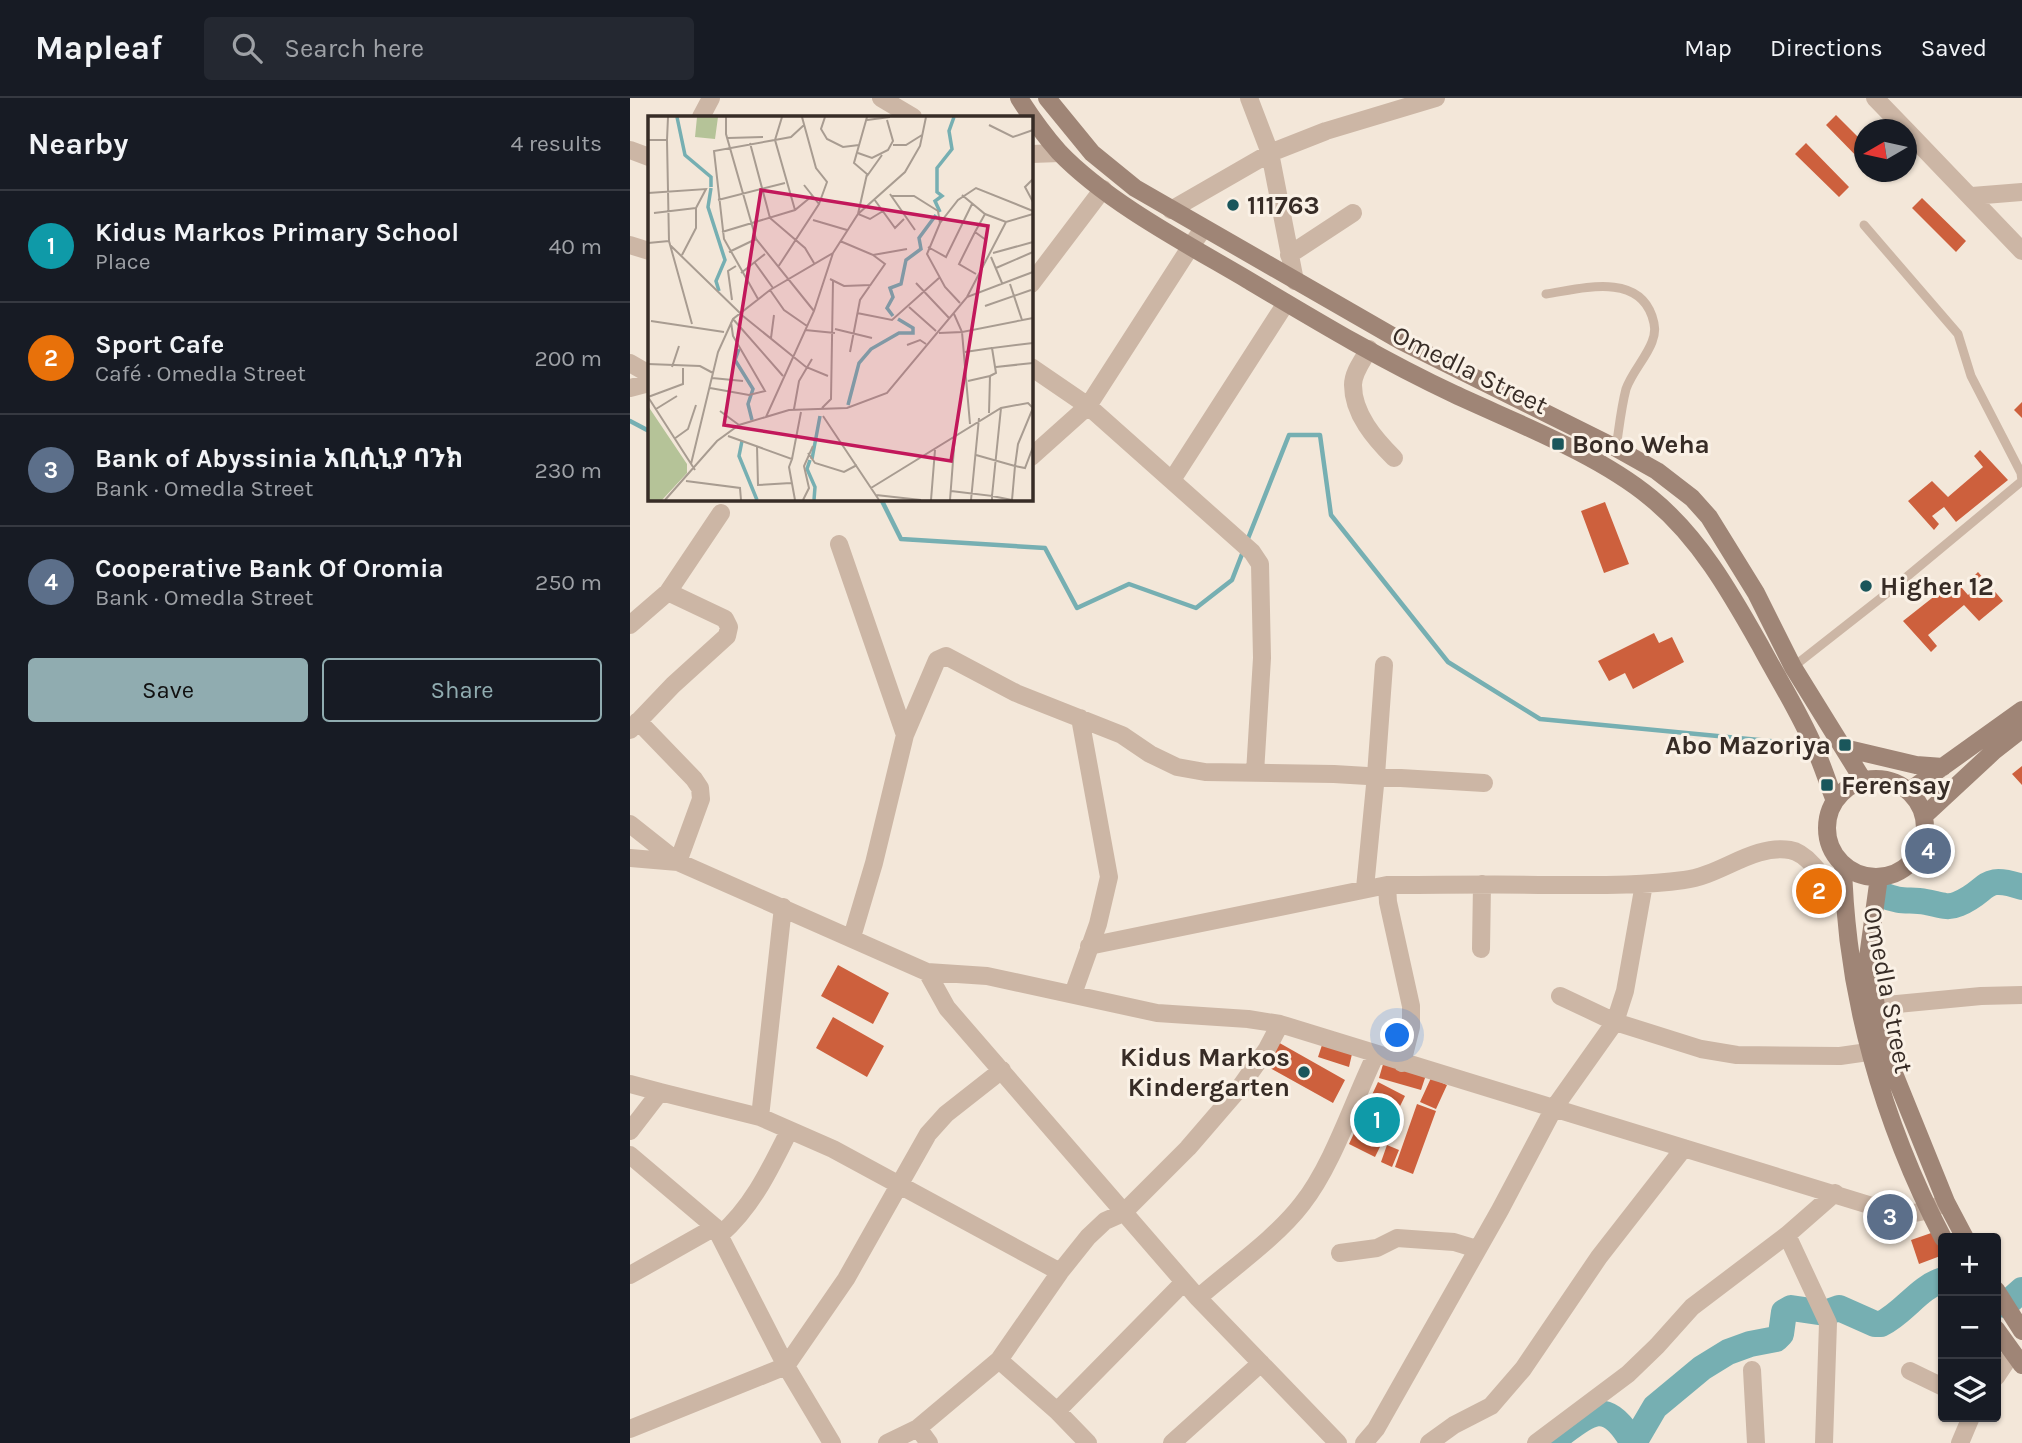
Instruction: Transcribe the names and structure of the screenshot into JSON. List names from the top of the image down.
{
  "streets": {
    "main road": ["Omedla Street"]
  },
  "places": {
    "other": ["111763", "Higher 12", "Kidus Markos Kindergarten"],
    "transit": ["Bono Weha", "Abo Mazoriya", "Ferensay"]
  },
  "north": "left",
  "page": {
    "header": "Mapleaf",
    "search": "Search here",
    "nav": ["Map", "Directions", "Saved"],
    "heading": ["Nearby", "4 results"],
    "list": [
      {
        "mark": "1",
        "name": "Kidus Markos Primary School",
        "note": "Place",
        "value": "40 m"
      },
      {
        "mark": "2",
        "name": "Sport Cafe",
        "note": "Café · Omedla Street",
        "value": "200 m"
      },
      {
        "mark": "3",
        "name": "Bank of Abyssinia አቢሲኒያ ባንክ",
        "note": "Bank · Omedla Street",
        "value": "230 m"
      },
      {
        "mark": "4",
        "name": "Cooperative Bank Of Oromia",
        "note": "Bank · Omedla Street",
        "value": "250 m"
      }
    ],
    "buttons": ["Save", "Share"],
    "pins": [
      "4",
      "2",
      "1",
      "3"
    ],
    "map_buttons": ["+", "−"]
  }
}
